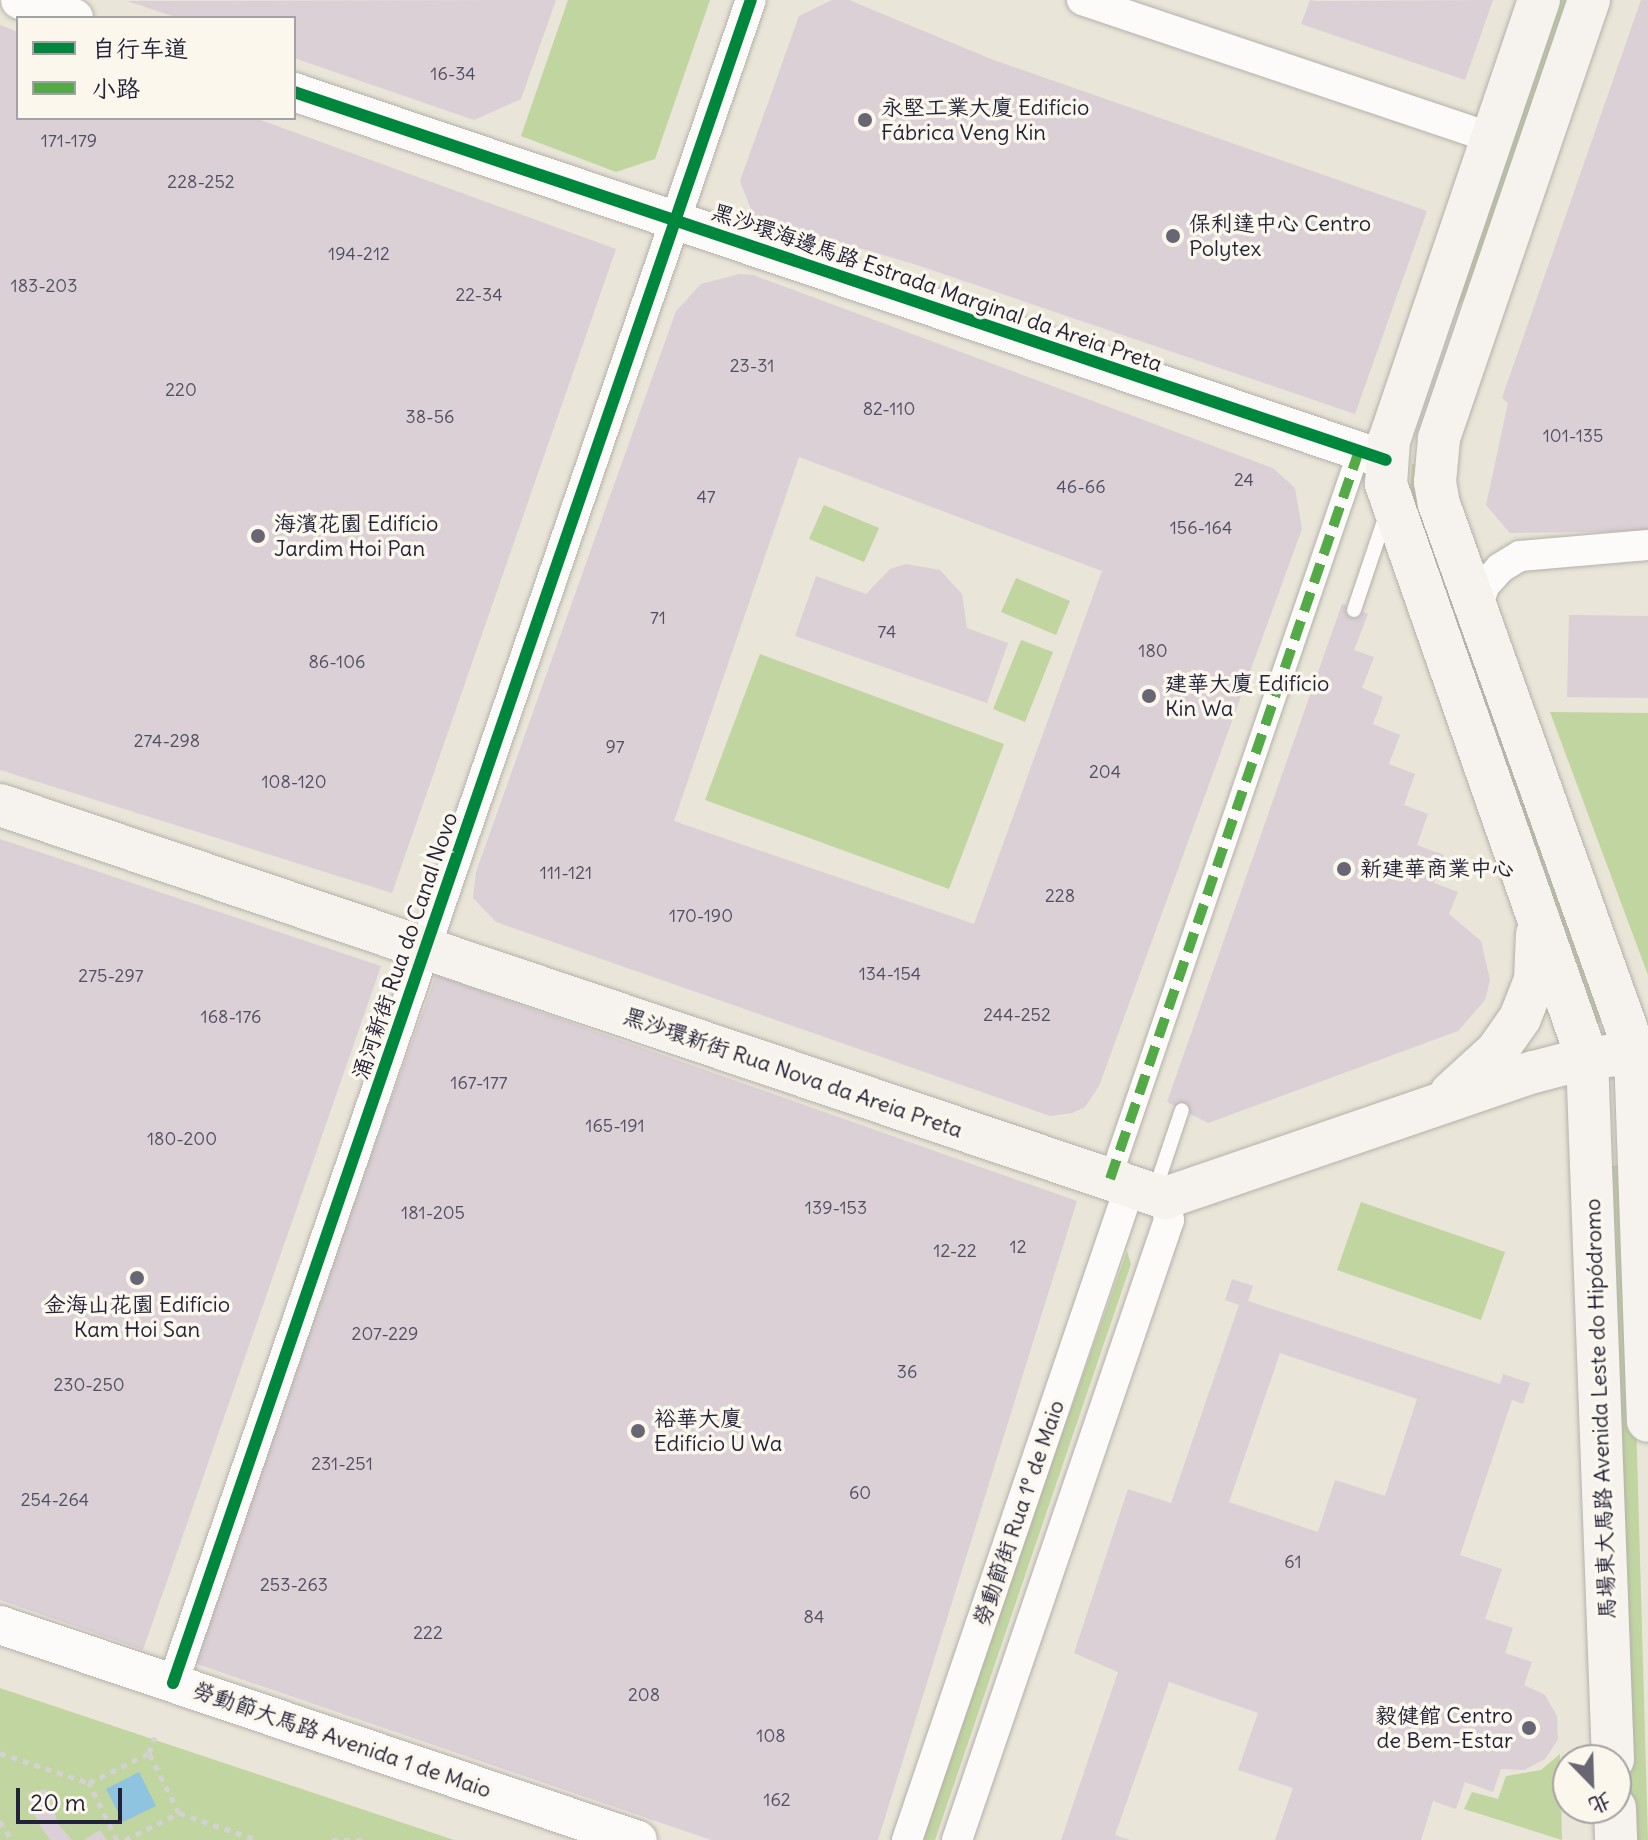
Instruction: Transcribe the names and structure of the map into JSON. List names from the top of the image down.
{
  "streets": {
    "main road": ["黑沙環新街 Rua Nova da Areia Preta", "馬場東大馬路 Avenida Leste do Hipódromo"],
    "street": [
      "黑沙環海邊馬路 Estrada Marginal da Areia Preta",
      "涌河新街 Rua do Canal Novo",
      "勞動節街 Rua 1º de Maio",
      "勞動節大馬路 Avenida 1 de Maio"
    ]
  },
  "crossings": [
    ["黑沙環海邊馬路 Estrada Marginal da Areia Preta", "涌河新街 Rua do Canal Novo"],
    ["涌河新街 Rua do Canal Novo", "黑沙環新街 Rua Nova da Areia Preta"],
    ["涌河新街 Rua do Canal Novo", "勞動節大馬路 Avenida 1 de Maio"],
    ["黑沙環新街 Rua Nova da Areia Preta", "勞動節街 Rua 1º de Maio"]
  ],
  "places": [
    "永堅工業大廈 Edifício Fábrica Veng Kin",
    "保利達中心 Centro Polytex",
    "海濱花園 Edifício Jardim Hoi Pan",
    "建華大廈 Edifício Kin Wa",
    "新建華商業中心",
    "金海山花園 Edifício Kam Hoi San",
    "裕華大廈 Edifício U Wa",
    "毅健館 Centro de Bem-Estar"
  ],
  "house_numbers": [
    "16-34",
    "171-179",
    "228-252",
    "194-212",
    "183-203",
    "22-34",
    "23-31",
    "220",
    "82-110",
    "38-56",
    "101-135",
    "24",
    "46-66",
    "47",
    "156-164",
    "71",
    "74",
    "180",
    "86-106",
    "274-298",
    "97",
    "204",
    "108-120",
    "111-121",
    "228",
    "170-190",
    "134-154",
    "275-297",
    "244-252",
    "168-176",
    "167-177",
    "165-191",
    "180-200",
    "139-153",
    "181-205",
    "12",
    "12-22",
    "207-229",
    "36",
    "230-250",
    "231-251",
    "60",
    "254-264",
    "61",
    "253-263",
    "84",
    "222",
    "208",
    "108",
    "162"
  ],
  "legend": ["自行车道", "小路"],
  "scale_bar": "20 m",
  "north": "bottom right"
}
